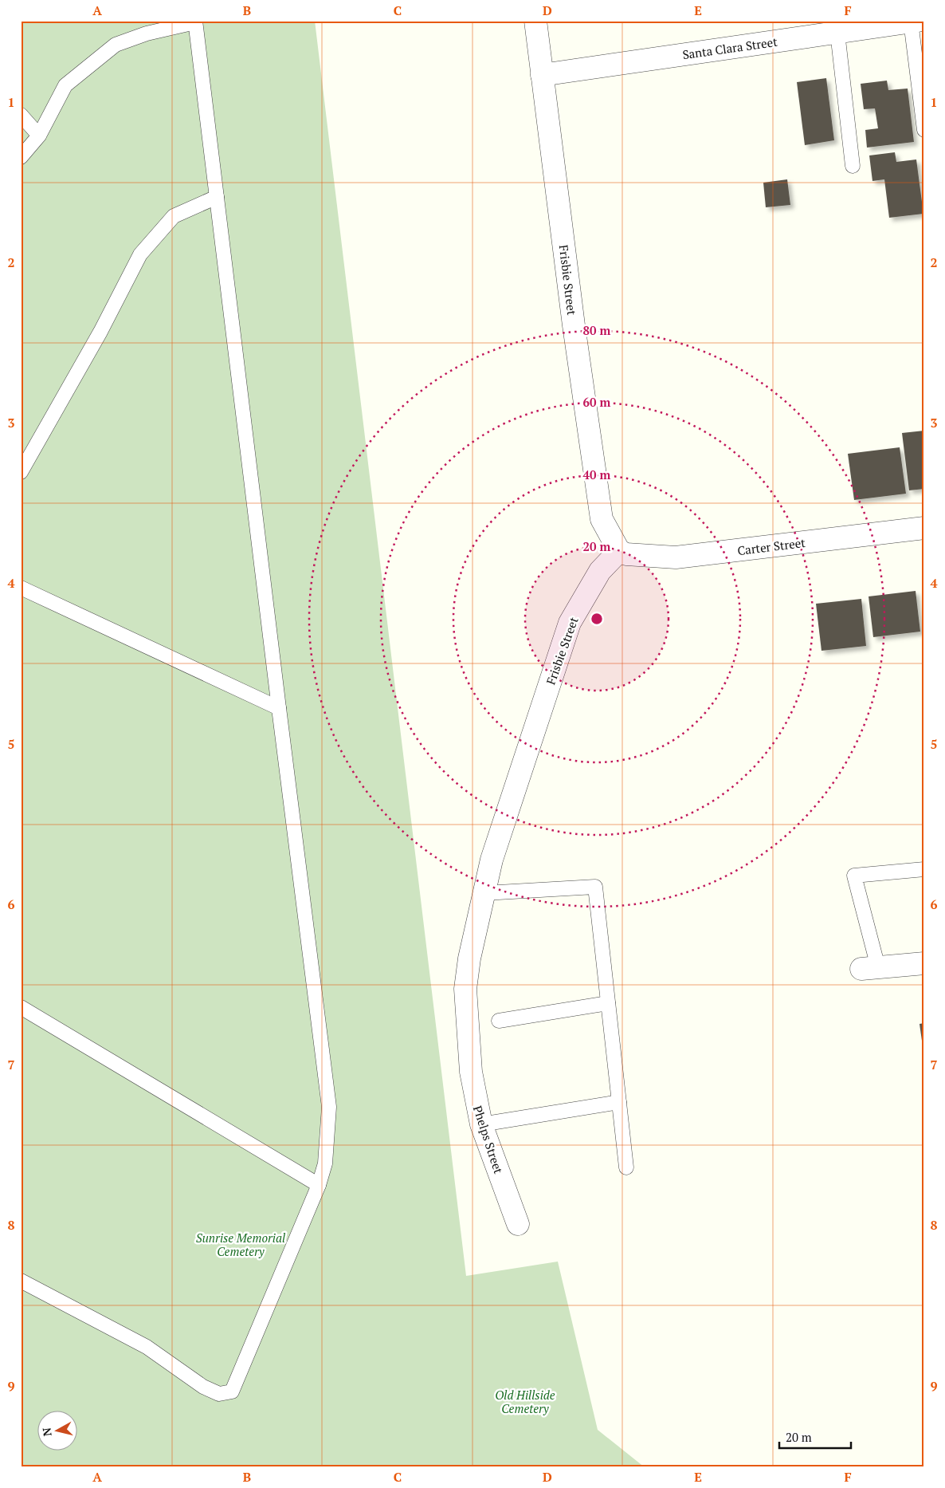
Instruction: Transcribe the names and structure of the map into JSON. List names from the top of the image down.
{
  "streets": {
    "street": [
      "Santa Clara Street",
      "Frisbie Street",
      "Carter Street",
      "Phelps Street"
    ]
  },
  "crossings": [
    ["Santa Clara Street", "Frisbie Street"],
    ["Frisbie Street", "Carter Street"],
    ["Frisbie Street", "Phelps Street"]
  ],
  "parks": ["Sunrise Memorial Cemetery", "Old Hillside Cemetery"],
  "scale_bar": "20 m",
  "north": "left",
  "grid": {
    "columns": [
      "A",
      "B",
      "C",
      "D",
      "E",
      "F"
    ],
    "rows": [
      "1",
      "2",
      "3",
      "4",
      "5",
      "6",
      "7",
      "8",
      "9"
    ]
  },
  "rings": [
    "80 m",
    "60 m",
    "40 m",
    "20 m"
  ]
}
